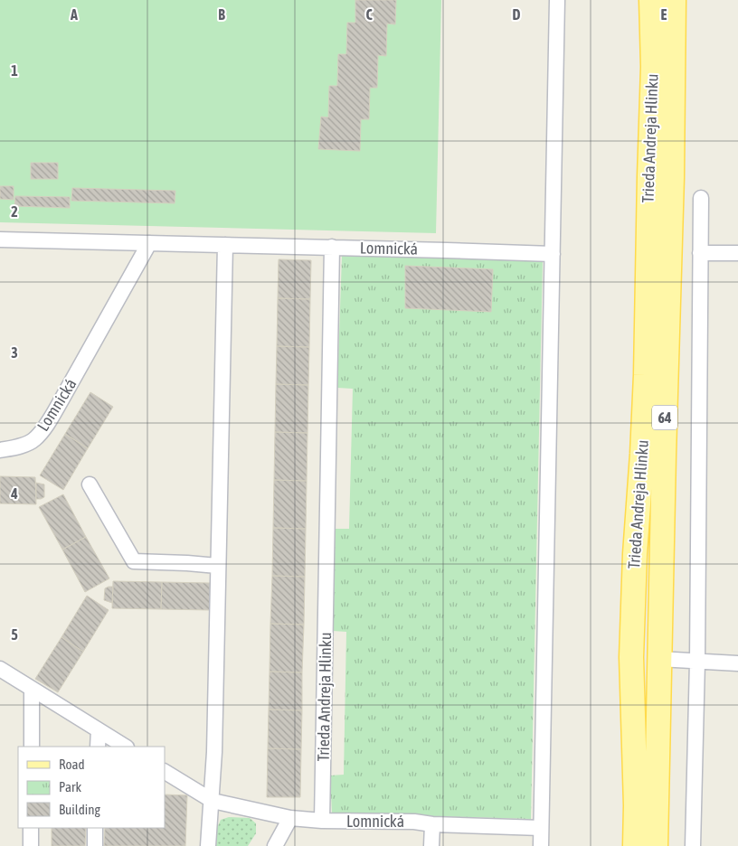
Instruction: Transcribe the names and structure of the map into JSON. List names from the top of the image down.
{
  "streets": {
    "main road": ["Trieda Andreja Hlinku", "64"],
    "street": ["Lomnická"]
  },
  "crossings": [
    ["Trieda Andreja Hlinku", "Lomnická"]
  ],
  "legend": ["Road", "Park", "Building"],
  "grid": {
    "columns": [
      "A",
      "B",
      "C",
      "D",
      "E"
    ],
    "rows": [
      "1",
      "2",
      "3",
      "4",
      "5"
    ]
  }
}
